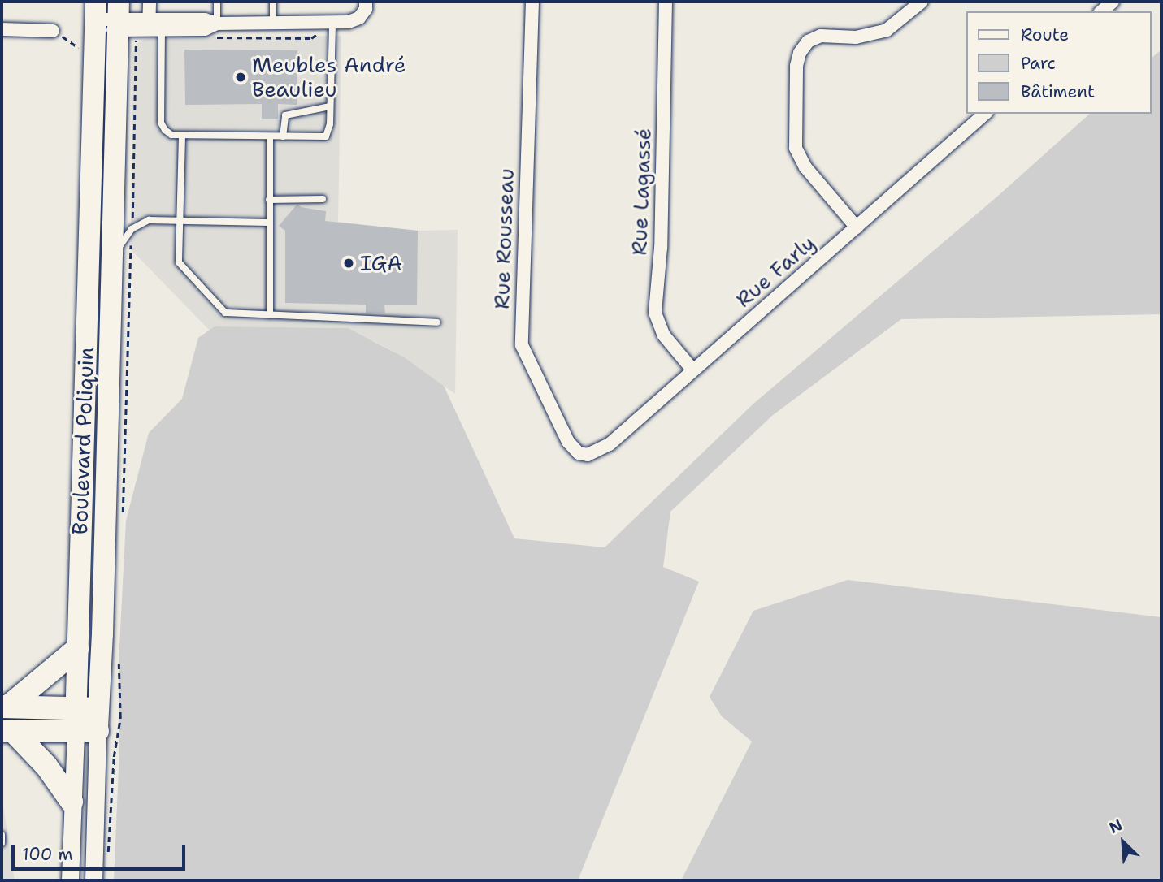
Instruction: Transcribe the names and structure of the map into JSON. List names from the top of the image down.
{
  "streets": {
    "main road": ["Boulevard Poliquin"],
    "street": ["Rue Lagassé", "Rue Rousseau", "Rue Farly"]
  },
  "crossings": [
    ["Rue Lagassé", "Rue Farly"],
    ["Rue Rousseau", "Rue Farly"]
  ],
  "places": ["Meubles André Beaulieu", "IGA"],
  "legend": ["Route", "Parc", "Bâtiment"],
  "scale_bar": "100 m",
  "north": "top left"
}
